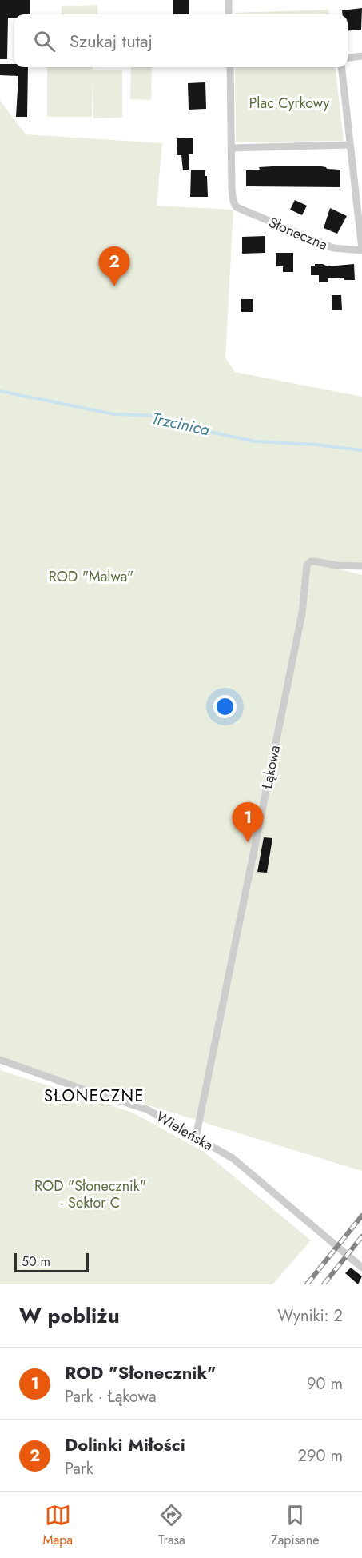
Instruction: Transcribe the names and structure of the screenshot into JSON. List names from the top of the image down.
{
  "streets": {
    "street": ["Słoneczna", "Łąkowa", "Wieleńska"]
  },
  "crossings": [
    ["Łąkowa", "Wieleńska"]
  ],
  "districts": ["SŁONECZNE"],
  "water": ["Trzcinica"],
  "parks": ["Plac Cyrkowy", "ROD \"Malwa\"", "ROD \"Słonecznik\" - Sektor C"],
  "scale_bar": "50 m",
  "page": {
    "search": "Szukaj tutaj",
    "pins": ["2", "1"],
    "scale": "50 m",
    "heading": ["W pobliżu", "Wyniki: 2"],
    "list": [
      {
        "mark": "1",
        "name": "ROD \"Słonecznik\"",
        "note": "Park · Łąkowa",
        "value": "90 m"
      },
      {
        "mark": "2",
        "name": "Dolinki Miłości",
        "note": "Park",
        "value": "290 m"
      }
    ],
    "nav": ["Mapa", "Trasa", "Zapisane"]
  }
}
